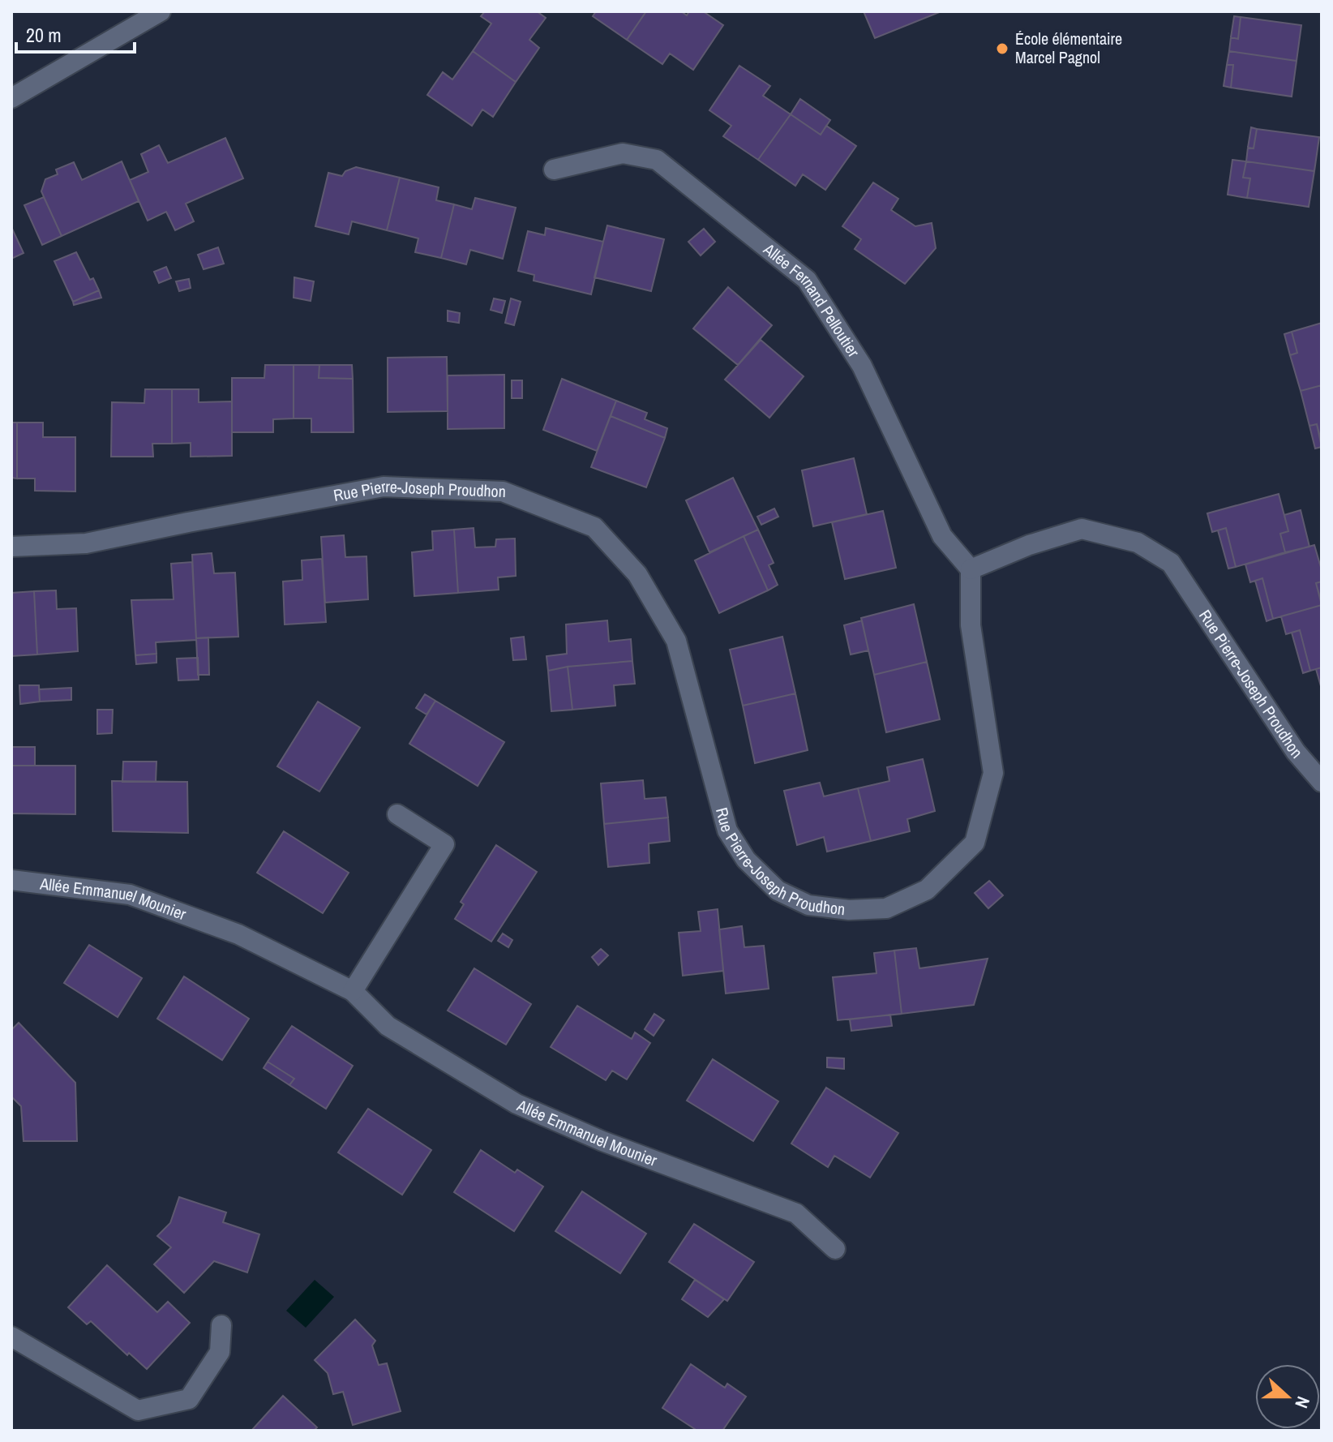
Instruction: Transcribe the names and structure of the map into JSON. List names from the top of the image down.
{
  "streets": {
    "street": ["Allée Fernand Pelloutier", "Rue Pierre-Joseph Proudhon", "Allée Emmanuel Mounier"]
  },
  "crossings": [
    ["Allée Fernand Pelloutier", "Rue Pierre-Joseph Proudhon"]
  ],
  "places": ["École élémentaire Marcel Pagnol"],
  "scale_bar": "20 m",
  "north": "right"
}
